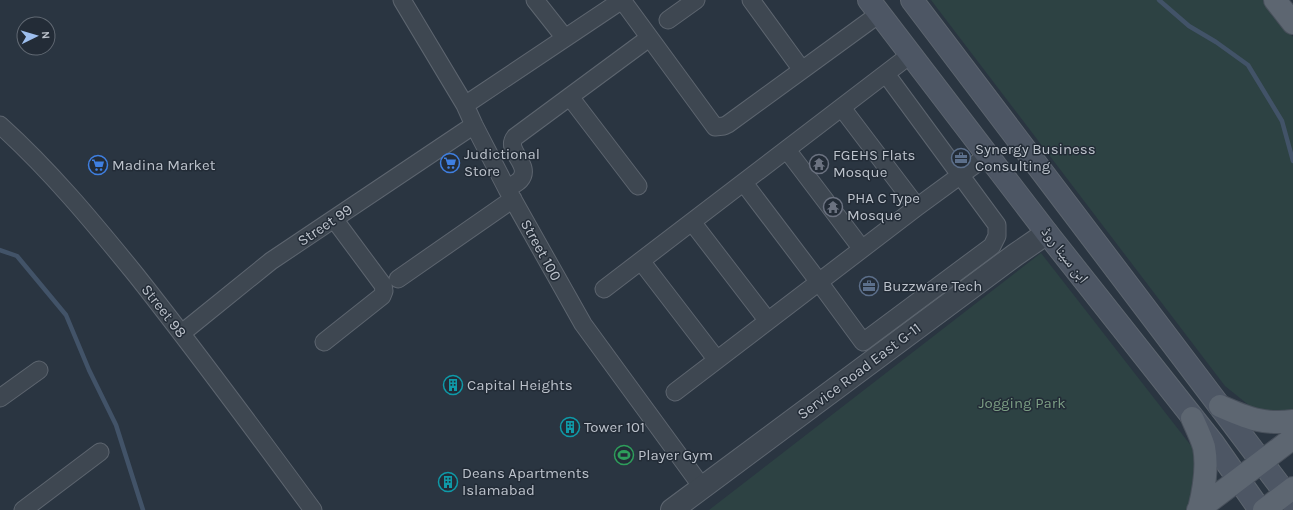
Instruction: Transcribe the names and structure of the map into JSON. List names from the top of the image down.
{
  "streets": {
    "main road": ["ابن سینا روڈ"],
    "street": [
      "Street 99",
      "Street 100",
      "Street 98",
      "Service Road East G-11"
    ]
  },
  "crossings": [
    ["Street 99", "Street 100"],
    ["Street 99", "Street 98"],
    ["Street 100", "Service Road East G-11"],
    ["ابن سینا روڈ", "Service Road East G-11"]
  ],
  "parks": ["Jogging Park"],
  "places": {
    "office": ["Synergy Business Consulting", "Buzzware Tech"],
    "supermarket": ["Judictional Store", "Madina Market"],
    "temple": ["FGEHS Flats Mosque", "PHA C Type Mosque"],
    "building": ["Capital Heights", "Tower 101", "Deans Apartments Islamabad"],
    "sports": ["Player Gym"]
  },
  "north": "right"
}
